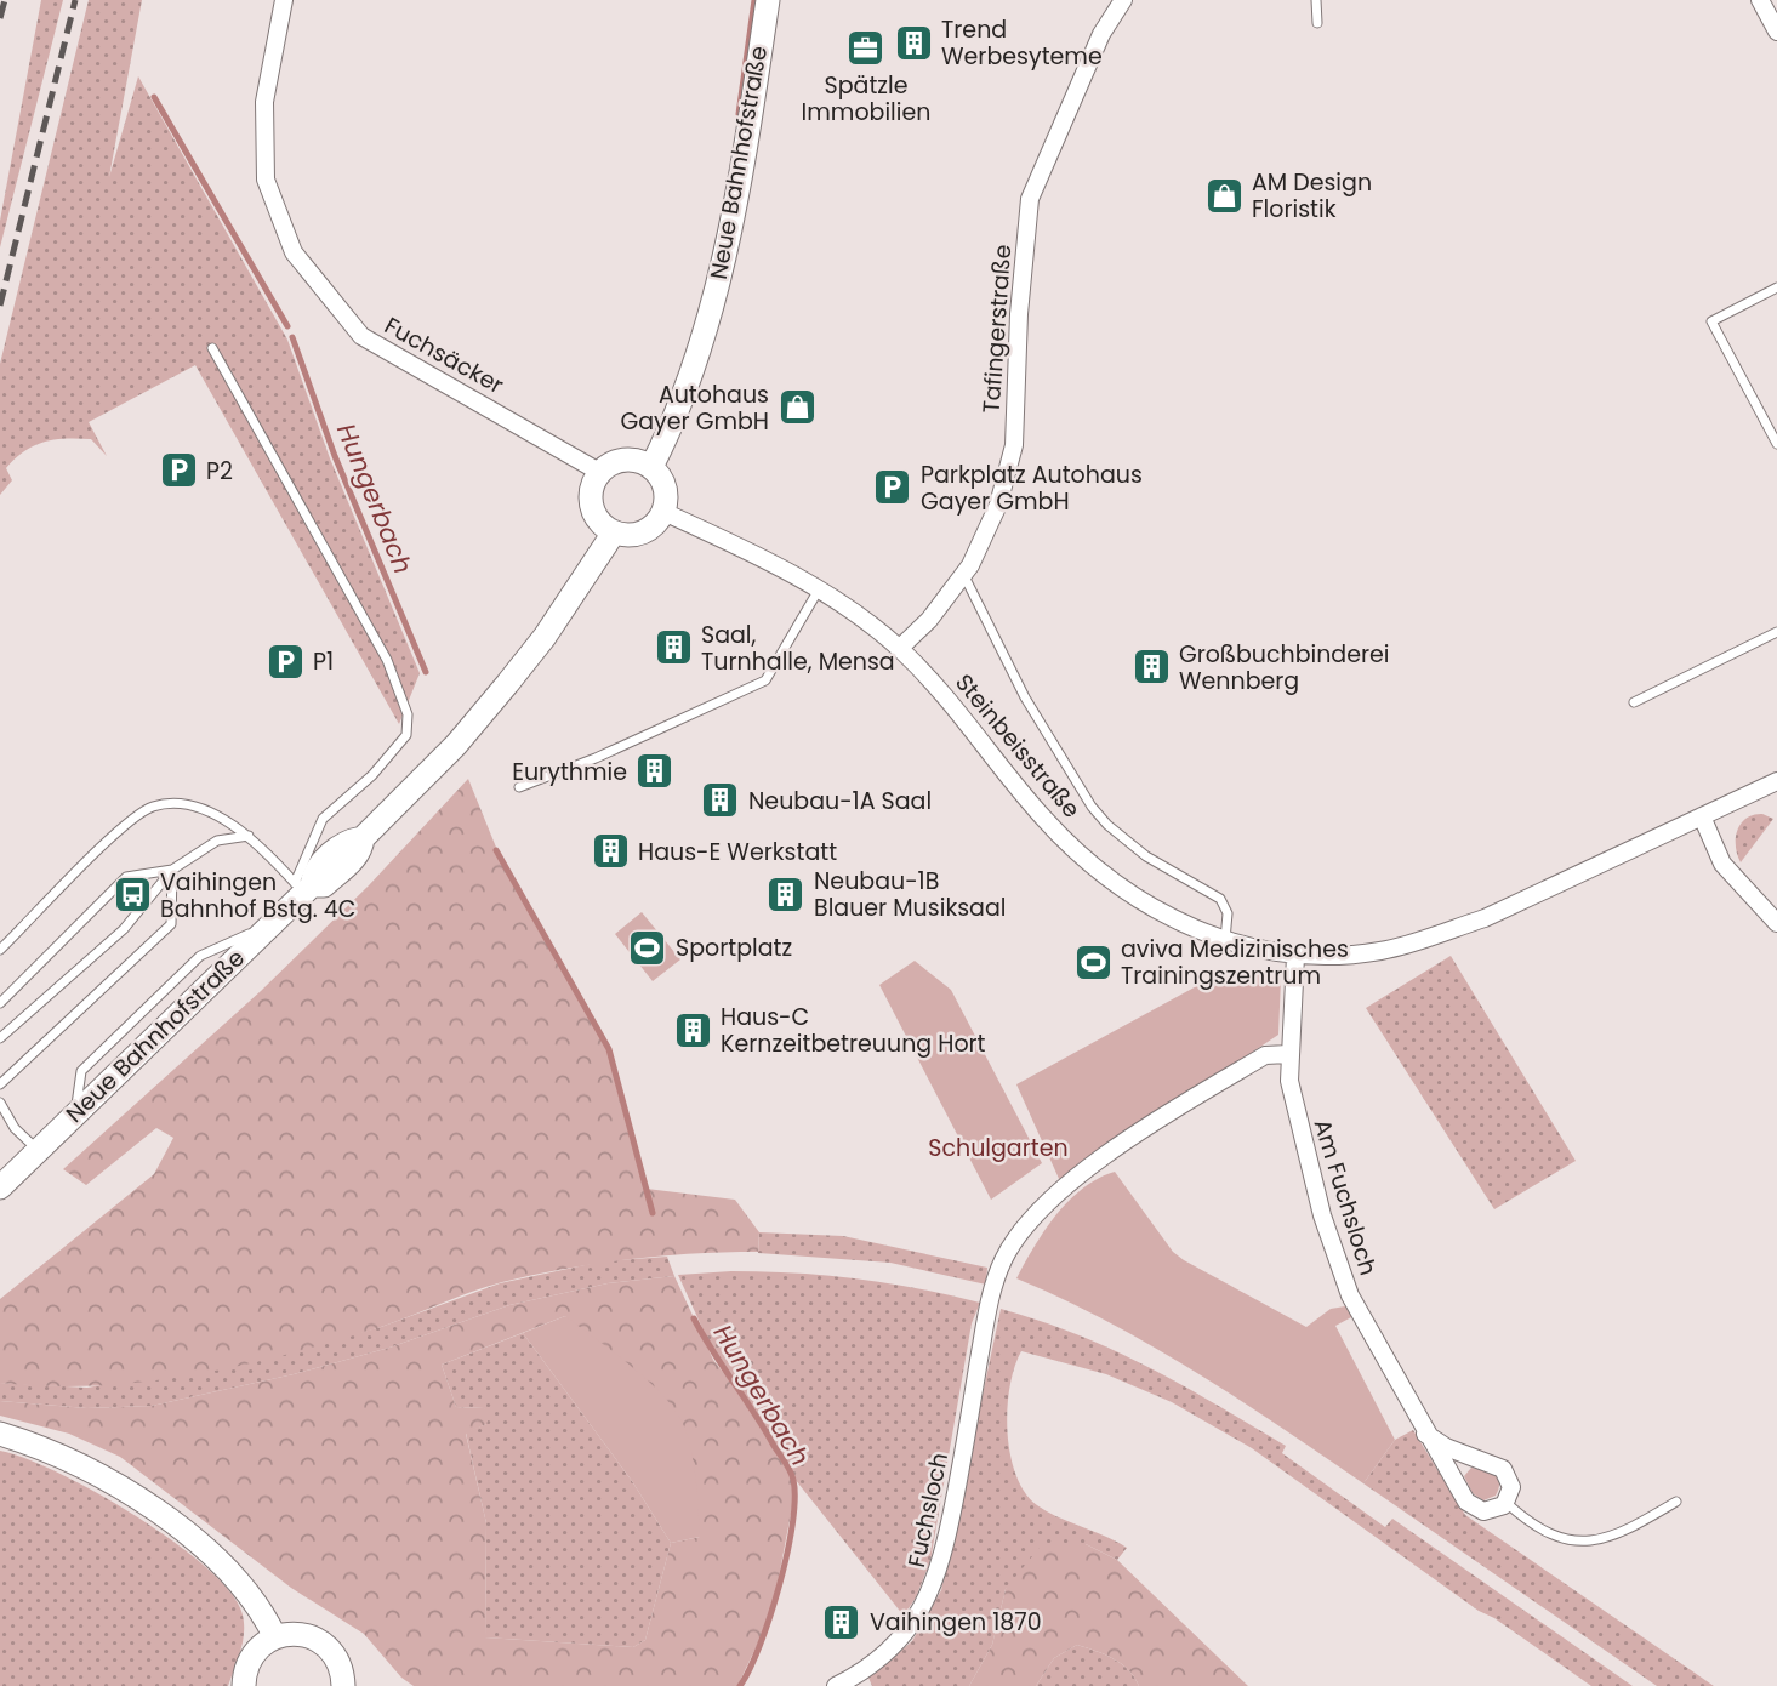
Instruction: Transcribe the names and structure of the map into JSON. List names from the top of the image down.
{
  "streets": {
    "main road": ["Neue Bahnhofstraße"],
    "street": [
      "Tafingerstraße",
      "Fuchsäcker",
      "Steinbeisstraße",
      "Am Fuchsloch",
      "Fuchsloch"
    ]
  },
  "crossings": [
    ["Neue Bahnhofstraße", "Fuchsäcker"],
    ["Neue Bahnhofstraße", "Steinbeisstraße"],
    ["Tafingerstraße", "Steinbeisstraße"],
    ["Fuchsäcker", "Steinbeisstraße"],
    ["Steinbeisstraße", "Am Fuchsloch"],
    ["Am Fuchsloch", "Fuchsloch"]
  ],
  "water": ["Hungerbach"],
  "parks": ["Schulgarten"],
  "places": {
    "building": [
      "Trend Werbesyteme",
      "Saal, Turnhalle, Mensa",
      "Großbuchbinderei Wennberg",
      "Eurythmie",
      "Neubau-1A Saal",
      "Haus-E Werkstatt",
      "Neubau-1B Blauer Musiksaal",
      "Haus-C Kernzeitbetreuung Hort",
      "Vaihingen 1870"
    ],
    "office": ["Spätzle Immobilien"],
    "shop": ["AM Design Floristik", "Autohaus Gayer GmbH"],
    "parking": ["P2", "Parkplatz Autohaus Gayer GmbH", "P1"],
    "bus stop": ["Vaihingen Bahnhof Bstg. 4C"],
    "sports": ["Sportplatz", "aviva Medizinisches Trainingszentrum"]
  }
}
